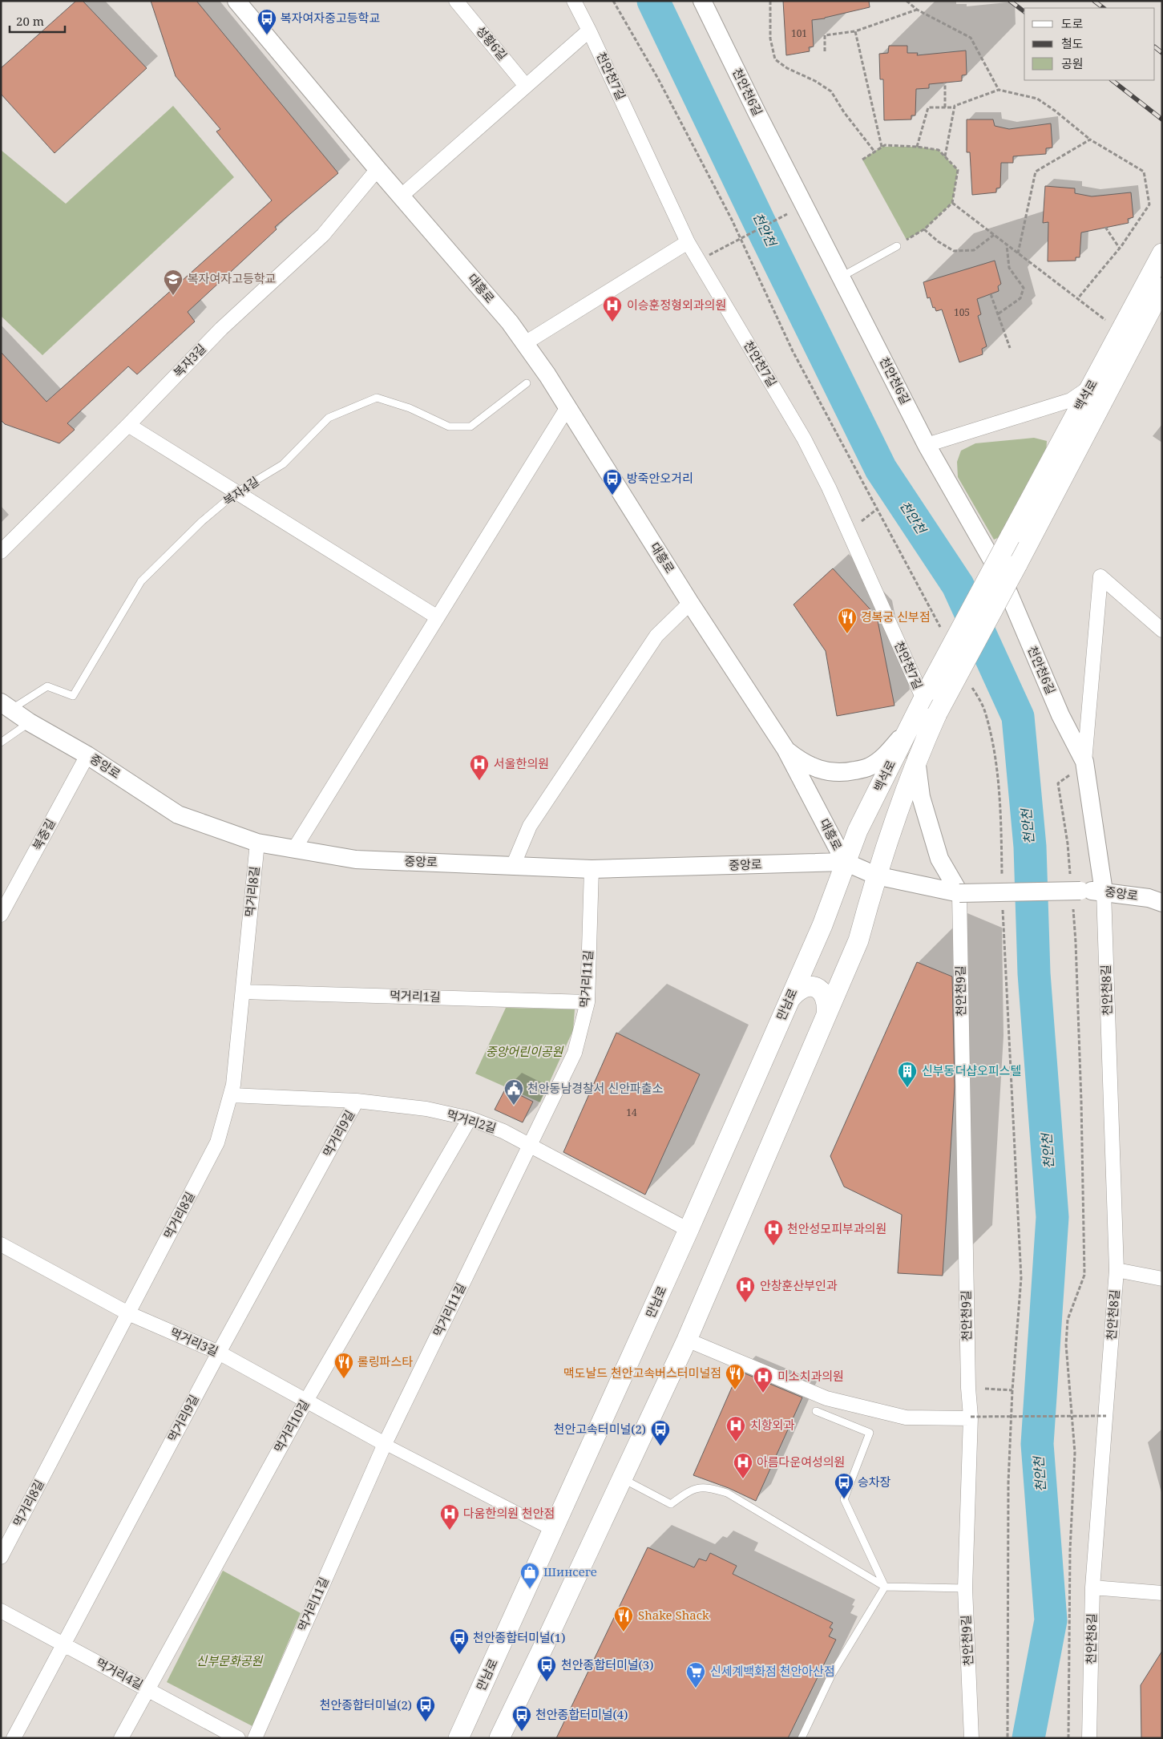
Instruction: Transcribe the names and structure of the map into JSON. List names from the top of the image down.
{
  "streets": {
    "main road": ["백석로", "만남로"],
    "street": [
      "성황6길",
      "천안천7길",
      "천안천6길",
      "대흥로",
      "복자3길",
      "중앙로",
      "북중길",
      "먹거리8길",
      "먹거리11길",
      "천안천8길",
      "천안천9길",
      "먹거리1길",
      "먹거리2길",
      "먹거리9길",
      "먹거리3길",
      "먹거리10길",
      "먹거리4길"
    ],
    "lane": ["복자4길"]
  },
  "crossings": [
    ["천안천7길", "백석로"],
    ["천안천6길", "중앙로"],
    ["천안천6길", "천안천8길"],
    ["대흥로", "복자3길"],
    ["대흥로", "백석로"],
    ["대흥로", "중앙로"],
    ["대흥로", "만남로"],
    ["백석로", "중앙로"],
    ["백석로", "만남로"],
    ["복자4길", "중앙로"],
    ["중앙로", "북중길"],
    ["중앙로", "먹거리8길"],
    ["중앙로", "먹거리11길"],
    ["중앙로", "천안천8길"],
    ["중앙로", "천안천9길"],
    ["중앙로", "만남로"],
    ["먹거리8길", "먹거리1길"],
    ["먹거리8길", "먹거리2길"],
    ["먹거리8길", "먹거리3길"],
    ["먹거리11길", "먹거리1길"],
    ["먹거리11길", "먹거리2길"],
    ["먹거리11길", "먹거리3길"],
    ["만남로", "먹거리2길"],
    ["먹거리2길", "먹거리9길"],
    ["먹거리2길", "먹거리10길"],
    ["먹거리9길", "먹거리3길"],
    ["먹거리9길", "먹거리4길"],
    ["먹거리3길", "먹거리10길"],
    ["먹거리10길", "먹거리4길"]
  ],
  "water": ["천안천"],
  "parks": ["중앙어린이공원", "신부문화공원"],
  "places": {
    "bus stop": [
      "복자여자중고등학교",
      "방죽안오거리",
      "천안고속터미널(2)",
      "승차장",
      "천안종합터미널(1)",
      "천안종합터미널(3)",
      "천안종합터미널(2)",
      "천안종합터미널(4)"
    ],
    "school or university": ["복자여자고등학교"],
    "hospital": [
      "이승훈정형외과의원",
      "서울한의원",
      "천안성모피부과의원",
      "안창훈산부인과",
      "미소치과의원",
      "치항외과",
      "아름다운여성의원",
      "다움한의원 천안점"
    ],
    "restaurant": [
      "경복궁 신부점",
      "롤링파스타",
      "맥도날드 천안고속버스터미널점",
      "Shake Shack"
    ],
    "building": ["신부동더샵오피스텔"],
    "public building": ["천안동남경찰서 신안파출소"],
    "shop": ["Шинсеге"],
    "supermarket": ["신세계백화점 천안아산점"]
  },
  "house_numbers": ["101", "105", "14"],
  "legend": ["도로", "철도", "공원"],
  "scale_bar": "20 m"
}
